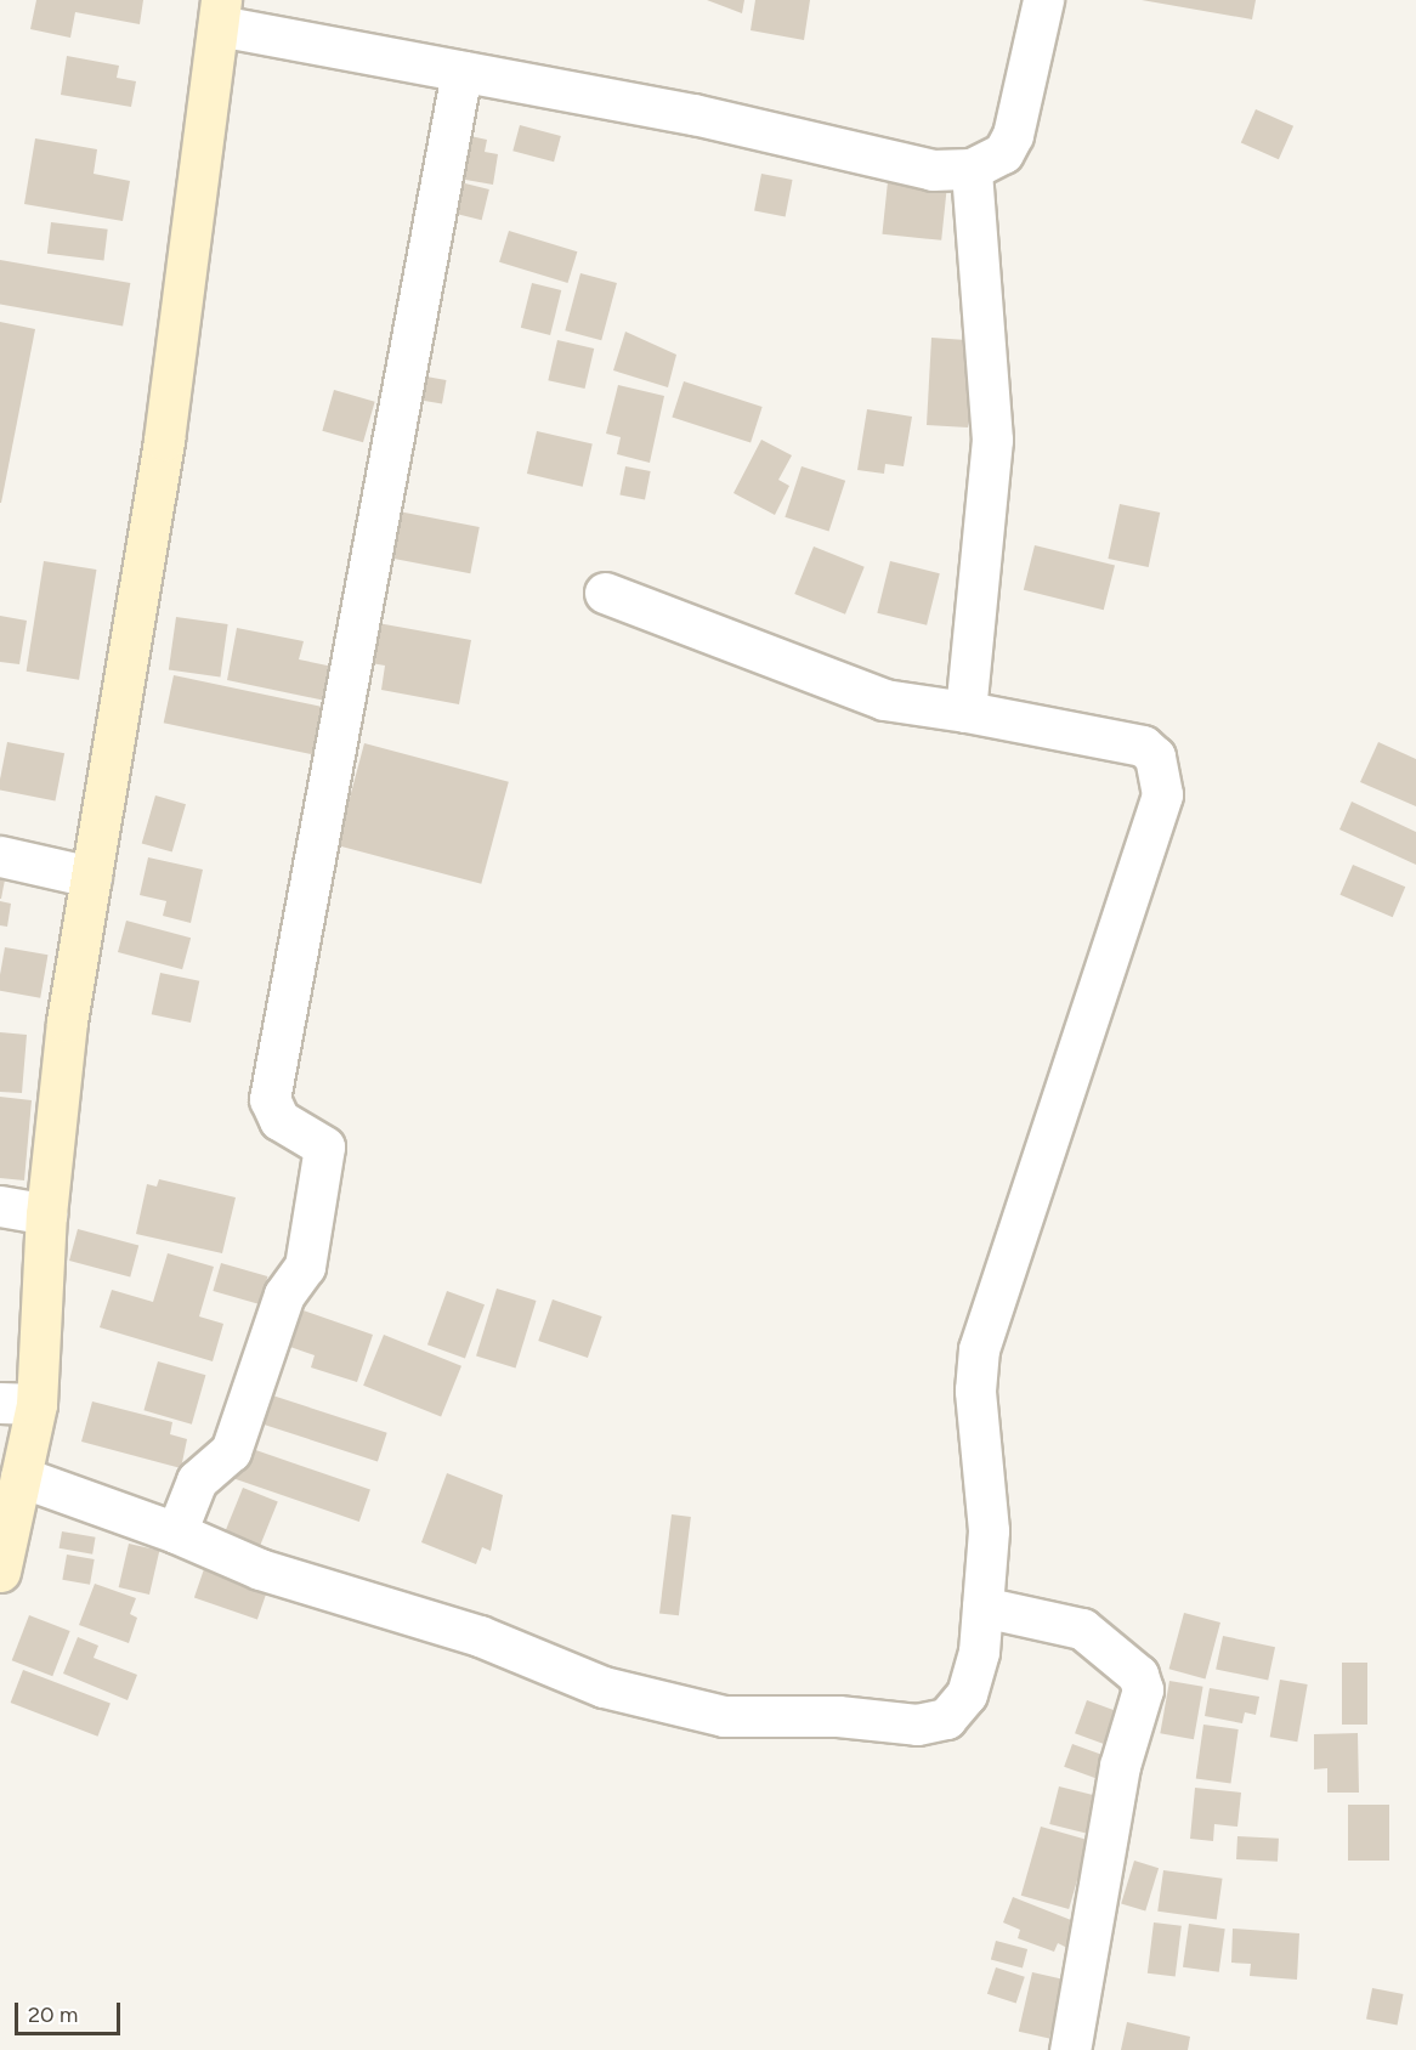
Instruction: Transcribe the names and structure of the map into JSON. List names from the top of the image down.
{
  "scale_bar": "20 m"
}
